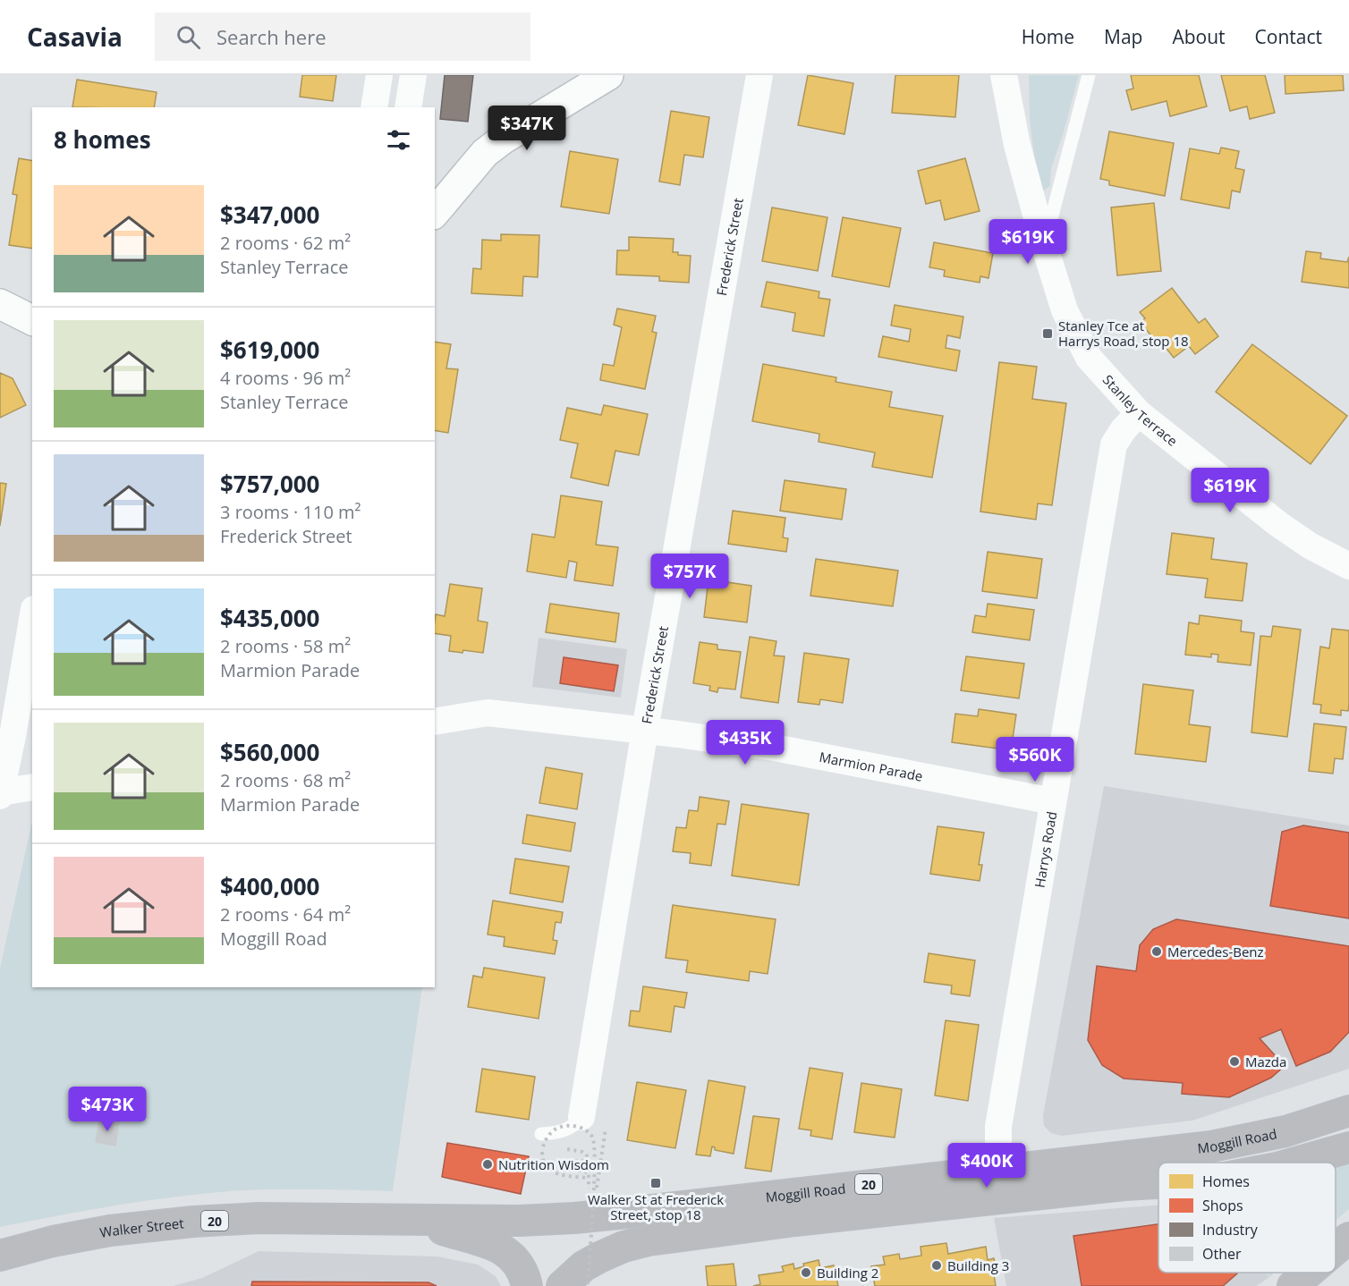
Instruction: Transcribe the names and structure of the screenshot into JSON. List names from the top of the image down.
{
  "streets": {
    "highway": ["Moggill Road", "20", "Walker Street"],
    "street": [
      "Frederick Street",
      "Stanley Terrace",
      "Marmion Parade",
      "Harrys Road"
    ]
  },
  "crossings": [
    ["Frederick Street", "Marmion Parade"],
    ["Stanley Terrace", "Harrys Road"],
    ["Marmion Parade", "Harrys Road"],
    ["Harrys Road", "Moggill Road"],
    ["Moggill Road", "Walker Street"]
  ],
  "places": {
    "transit": ["Stanley Tce at Harrys Road, stop 18", "Walker St at Frederick Street, stop 18"],
    "other": [
      "Mercedes-Benz",
      "Mazda",
      "Nutrition Wisdom",
      "Building 3",
      "Building 2"
    ]
  },
  "legend": [
    "Homes",
    "Shops",
    "Industry",
    "Other"
  ],
  "page": {
    "header": "Casavia",
    "search": "Search here",
    "nav": [
      "Home",
      "Map",
      "About",
      "Contact"
    ],
    "price": [
      "$347K",
      "$619K",
      "$619K",
      "$757K",
      "$435K",
      "$560K",
      "$473K",
      "$400K"
    ],
    "heading": "8 homes",
    "list": [
      {
        "name": "$347,000",
        "note": "2 rooms · 62 m² · Stanley Terrace"
      },
      {
        "name": "$619,000",
        "note": "4 rooms · 96 m² · Stanley Terrace"
      },
      {
        "name": "$757,000",
        "note": "3 rooms · 110 m² · Frederick Street"
      },
      {
        "name": "$435,000",
        "note": "2 rooms · 58 m² · Marmion Parade"
      },
      {
        "name": "$560,000",
        "note": "2 rooms · 68 m² · Marmion Parade"
      },
      {
        "name": "$400,000",
        "note": "2 rooms · 64 m² · Moggill Road"
      }
    ]
  }
}
